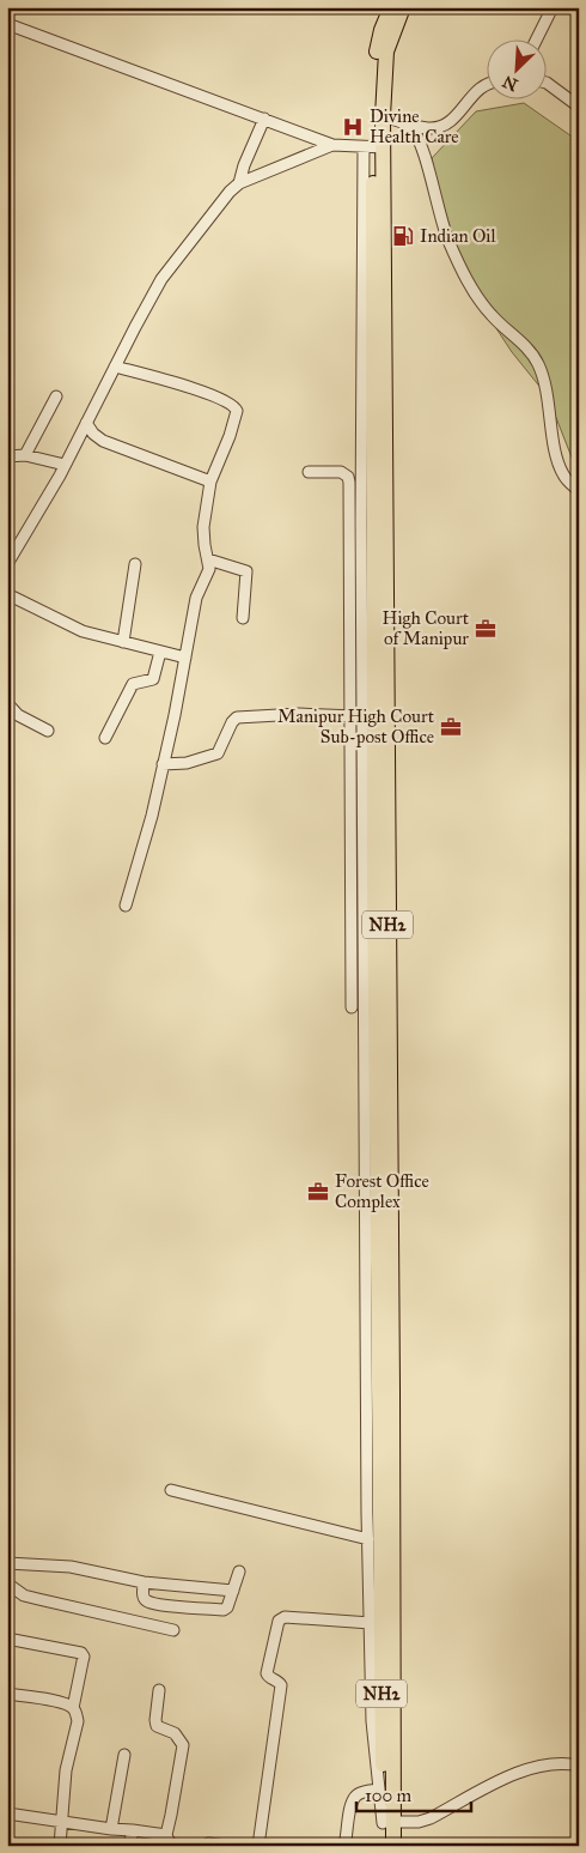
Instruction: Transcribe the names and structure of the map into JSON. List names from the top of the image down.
{
  "streets": {
    "highway": ["NH2"]
  },
  "places": {
    "hospital": ["Divine Health Care"],
    "fuel station": ["Indian Oil"],
    "office": ["High Court of Manipur", "Manipur High Court Sub-post Office", "Forest Office Complex"]
  },
  "scale_bar": "100 m",
  "north": "bottom left"
}
